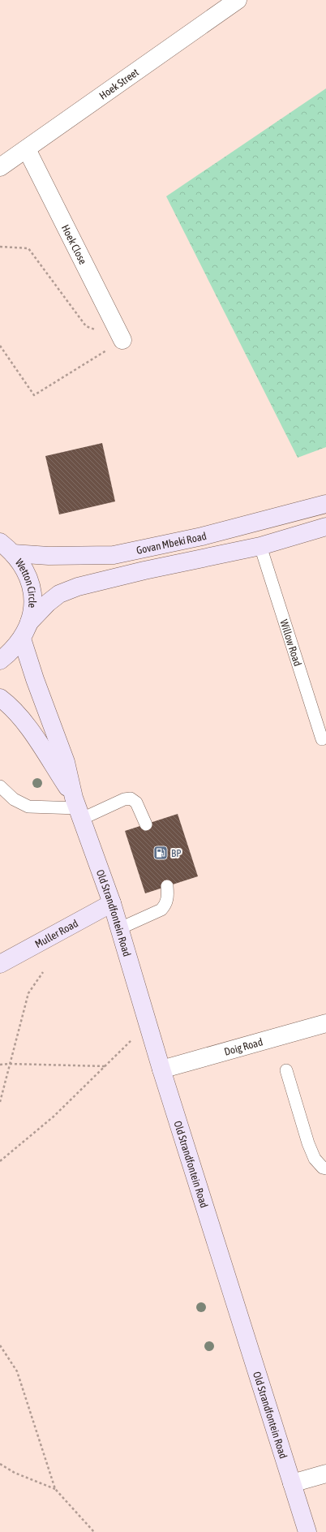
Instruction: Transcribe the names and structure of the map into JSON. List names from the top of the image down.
{
  "streets": {
    "street": [
      "Hoek Street",
      "Hoek Close",
      "Govan Mbeki Road",
      "Wetton Circle",
      "Old Strandfontein Road",
      "Muller Road",
      "Doig Road"
    ],
    "lane": ["Willow Road"]
  },
  "crossings": [
    ["Hoek Street", "Hoek Close"],
    ["Govan Mbeki Road", "Wetton Circle"],
    ["Govan Mbeki Road", "Willow Road"],
    ["Wetton Circle", "Old Strandfontein Road"],
    ["Old Strandfontein Road", "Muller Road"],
    ["Old Strandfontein Road", "Doig Road"]
  ],
  "places": {
    "fuel station": ["BP"]
  }
}
